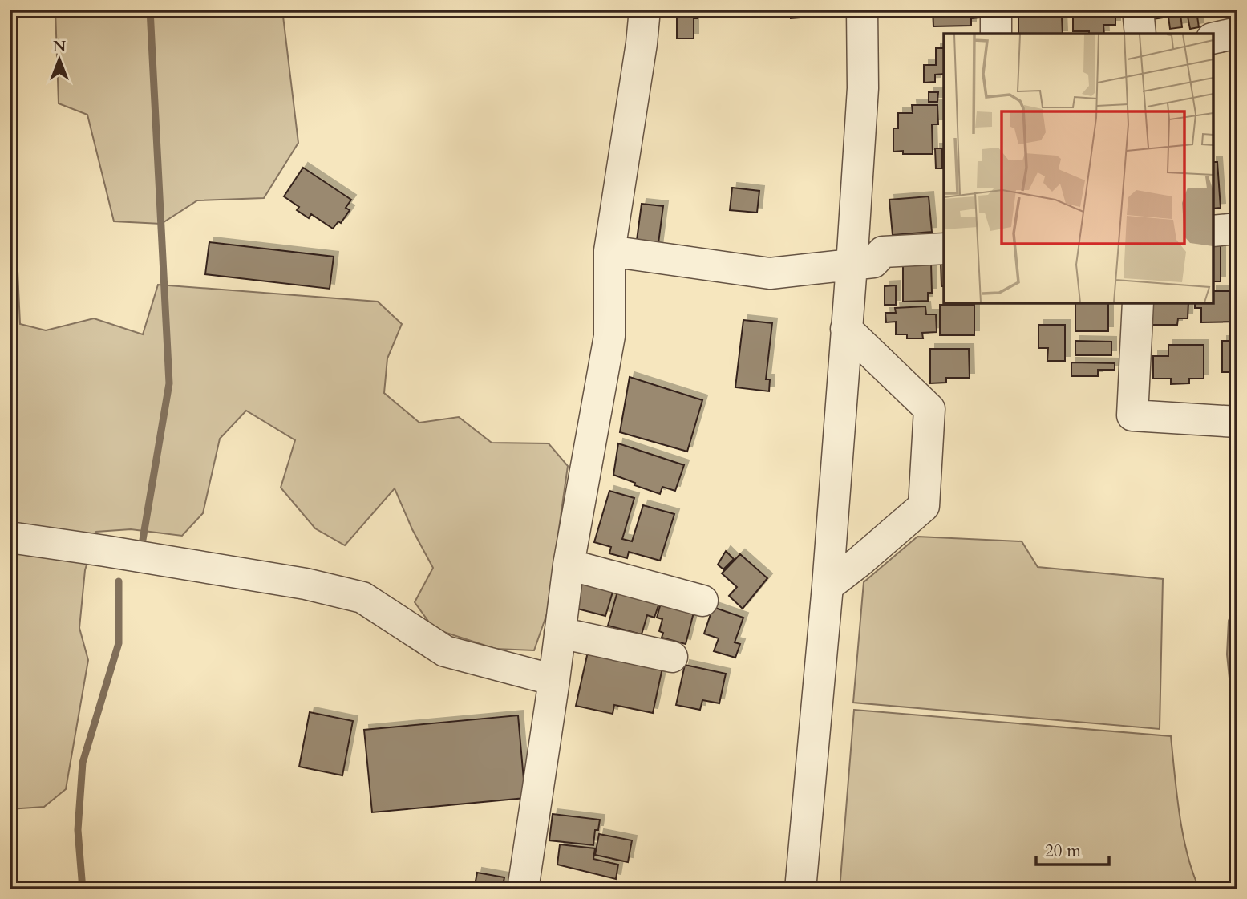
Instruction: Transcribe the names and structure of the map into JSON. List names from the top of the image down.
{
  "scale_bar": "20 m",
  "north": "top"
}
